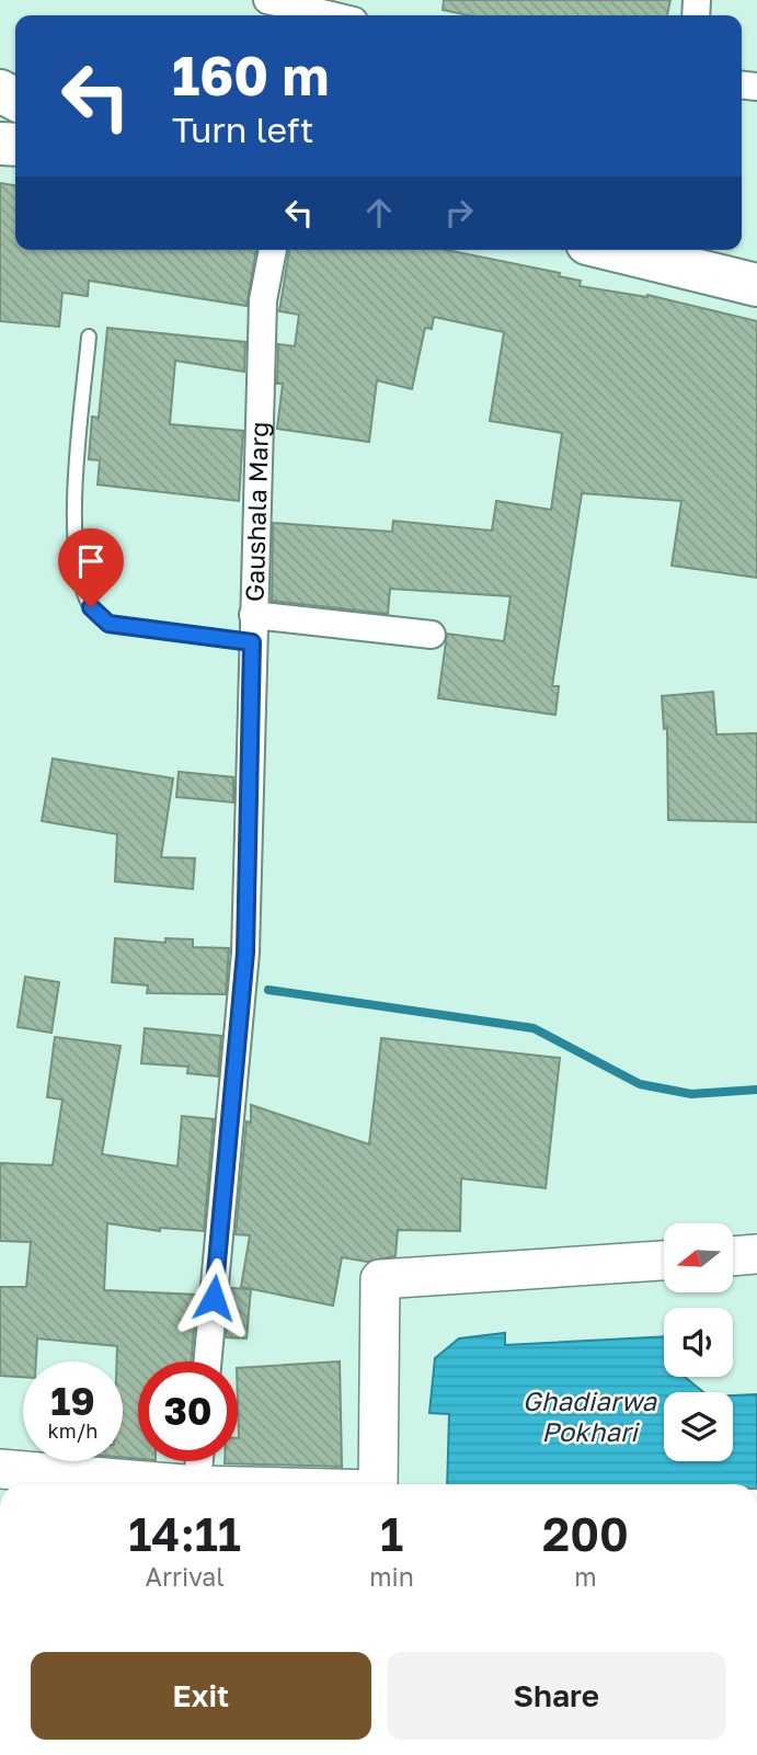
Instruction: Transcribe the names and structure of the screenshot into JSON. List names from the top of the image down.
{
  "streets": {
    "street": ["Gaushala Marg"]
  },
  "water": ["Ghadiarwa Pokhari"],
  "north": "left",
  "page": {
    "turn": ["160 m", "Turn left"],
    "speed": "19 km/h",
    "limit": "30",
    "eta": [
      "14:11",
      "Arrival",
      "1",
      "min",
      "200",
      "m"
    ],
    "buttons": ["Exit", "Share"]
  }
}
